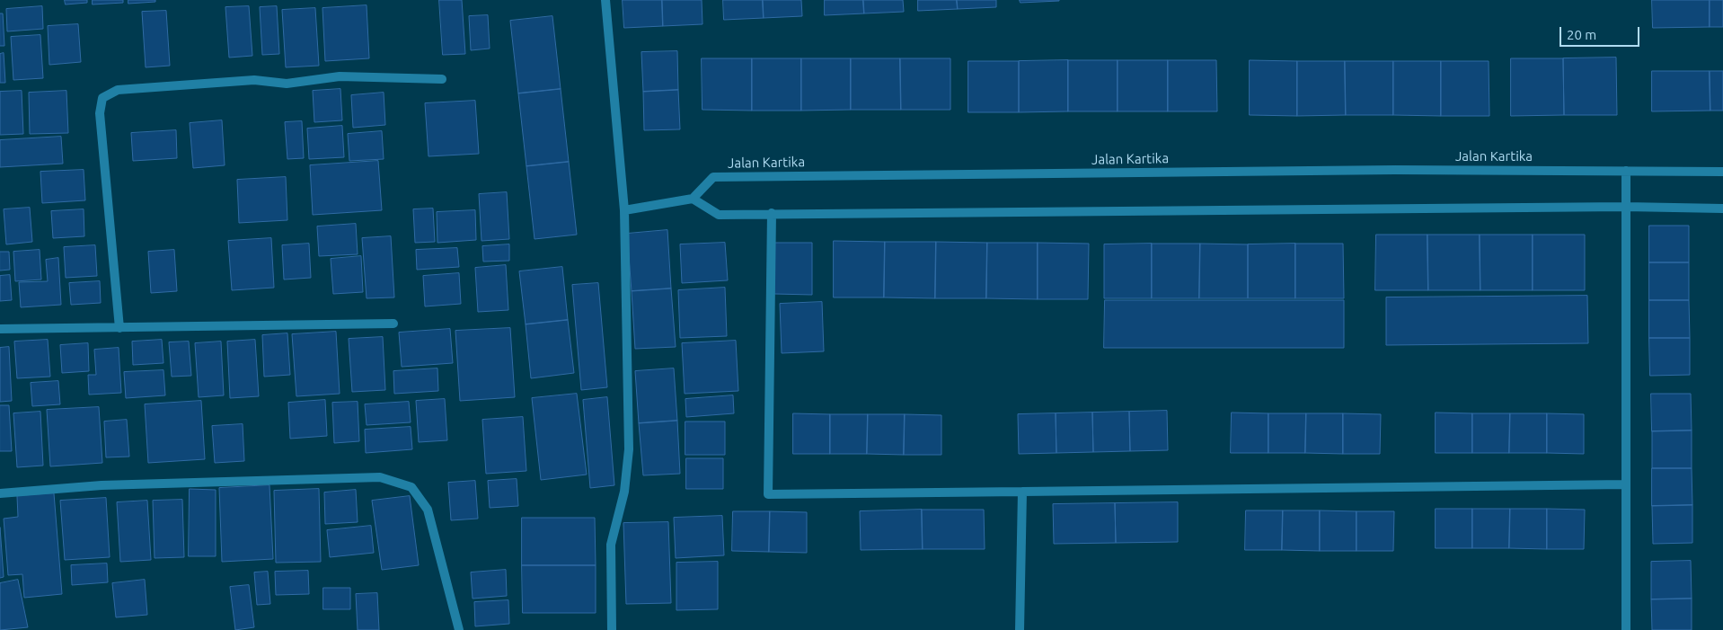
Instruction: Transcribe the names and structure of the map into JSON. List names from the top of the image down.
{
  "streets": {
    "street": ["Jalan Kartika"]
  },
  "scale_bar": "20 m"
}
